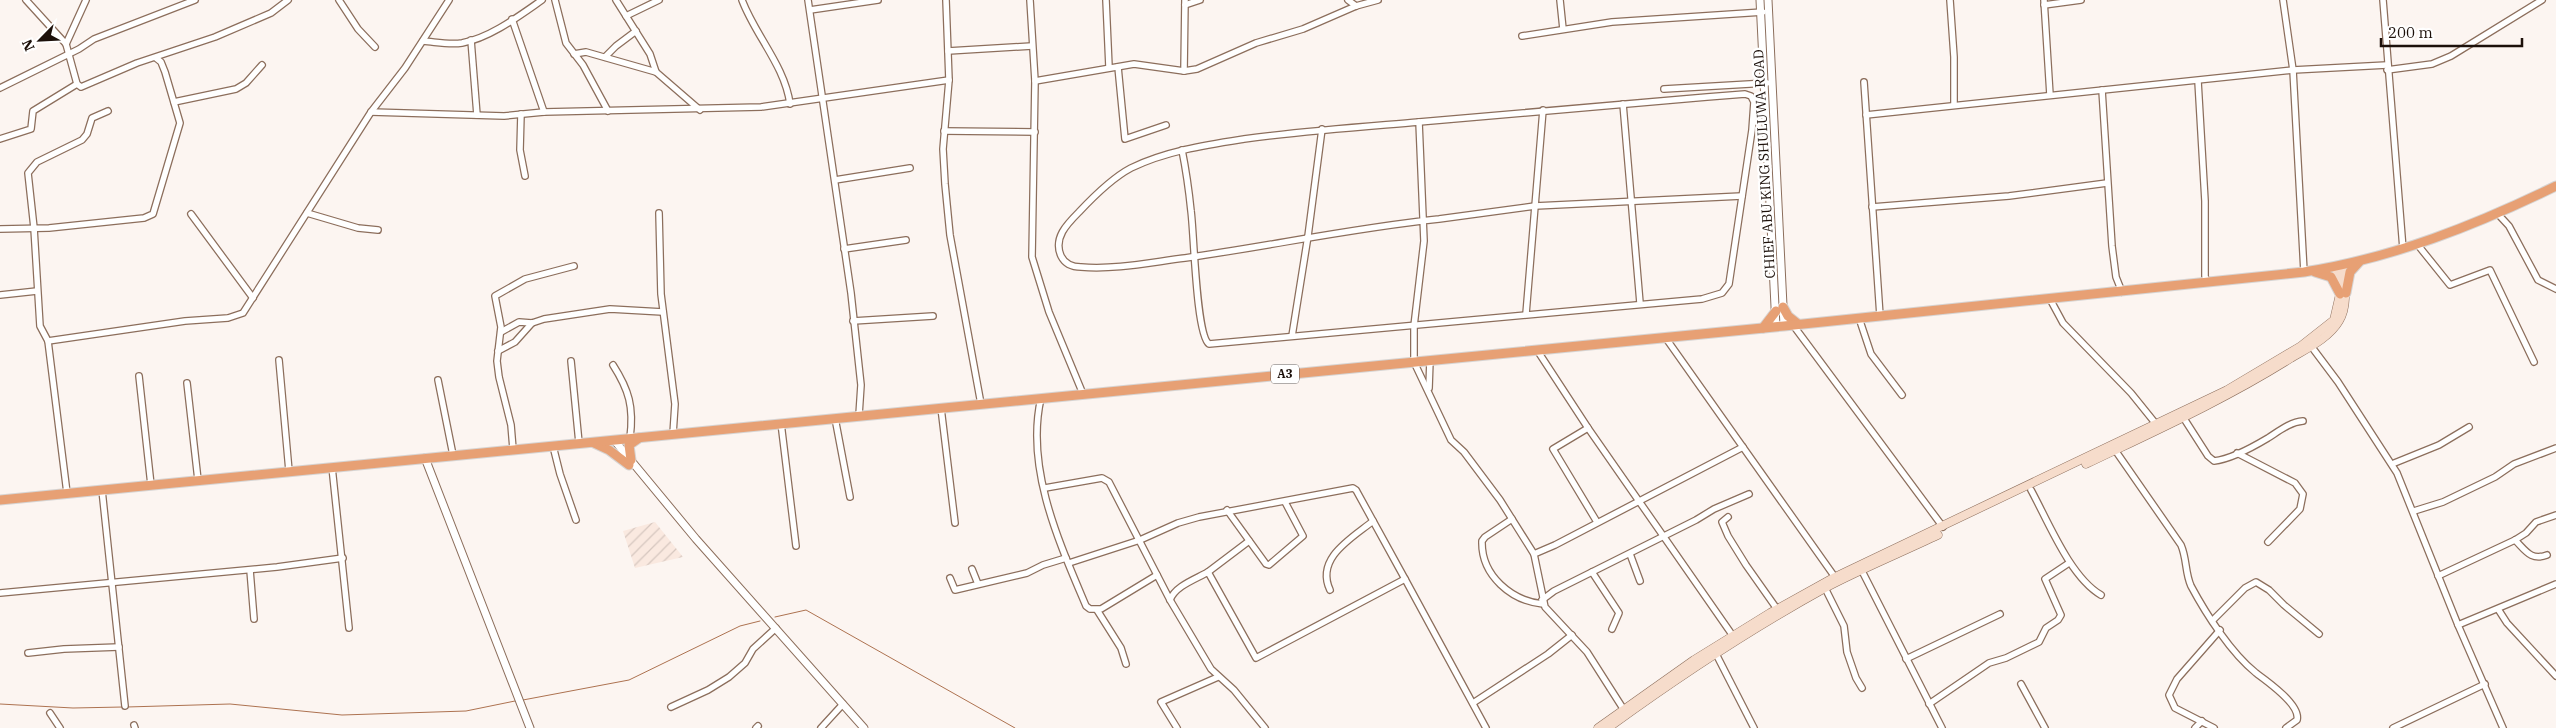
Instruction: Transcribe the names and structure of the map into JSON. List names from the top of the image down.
{
  "streets": {
    "highway": ["A3"],
    "street": ["CHIEF ABU KING SHULUWA ROAD"]
  },
  "scale_bar": "200 m",
  "north": "bottom left"
}
